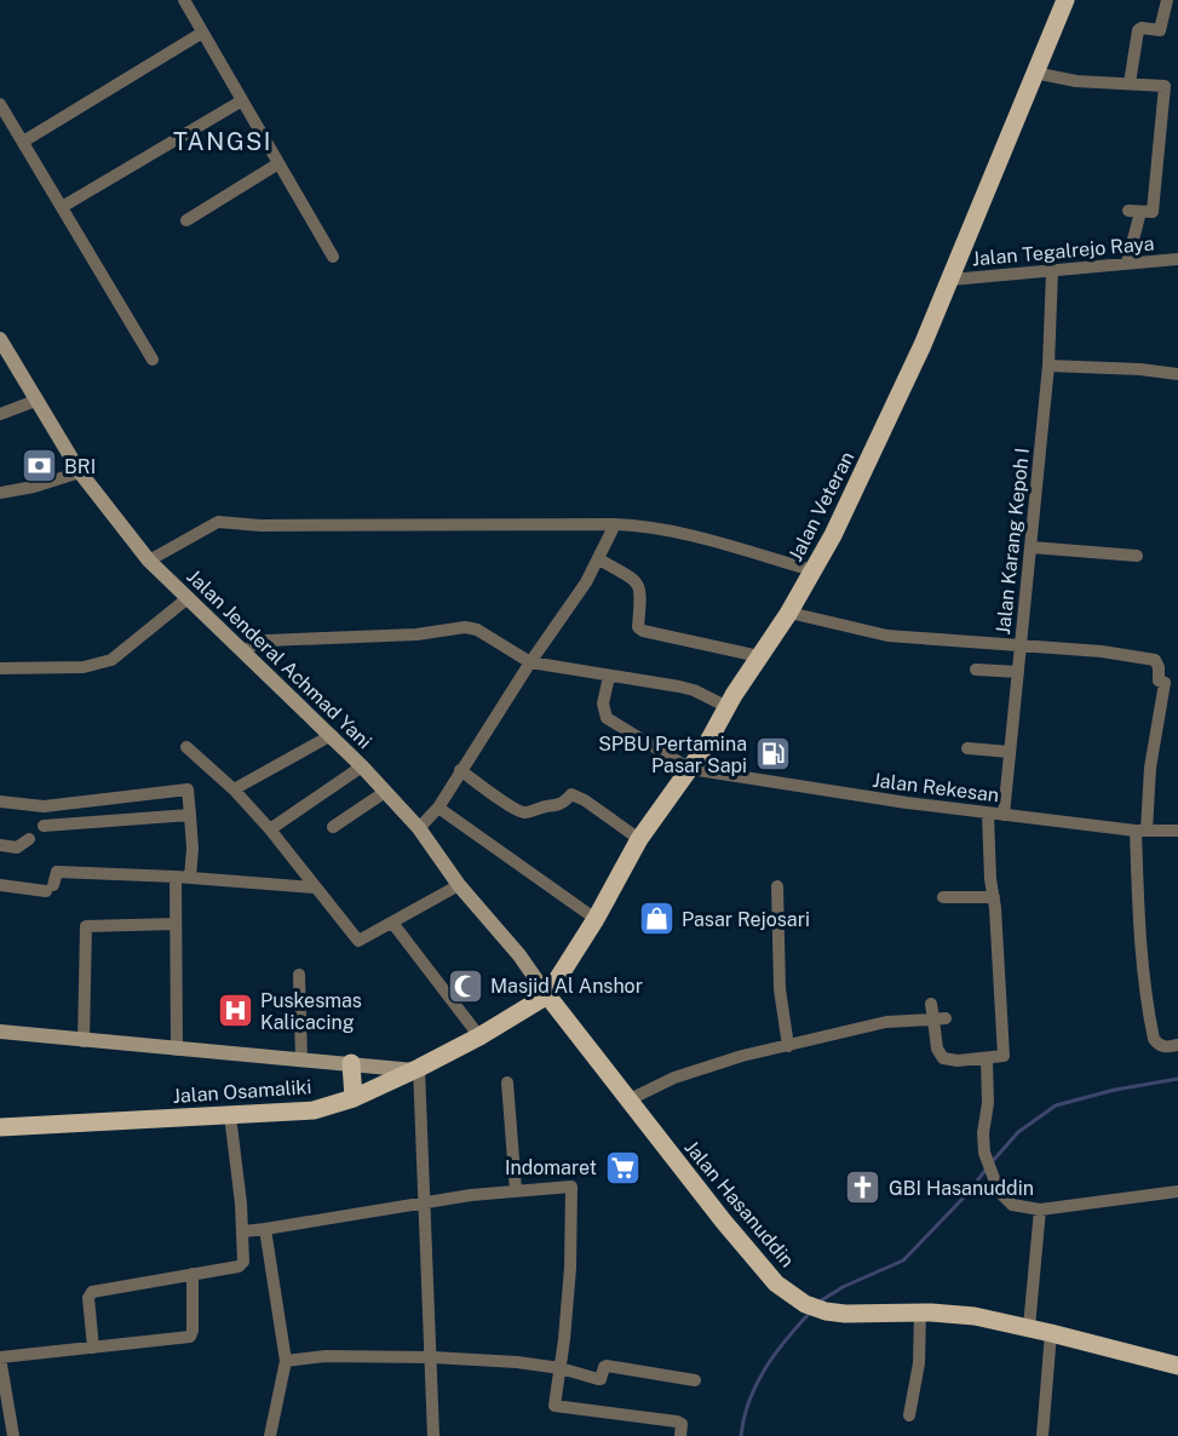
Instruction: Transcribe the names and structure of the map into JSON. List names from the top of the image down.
{
  "streets": {
    "main road": [
      "Jalan Veteran",
      "Jalan Jenderal Achmad Yani",
      "Jalan Osamaliki",
      "Jalan Hasanuddin"
    ],
    "street": ["Jalan Tegalrejo Raya", "Jalan Karang Kepoh I", "Jalan Rekesan"]
  },
  "crossings": [
    ["Jalan Tegalrejo Raya", "Jalan Veteran"],
    ["Jalan Tegalrejo Raya", "Jalan Karang Kepoh I"],
    ["Jalan Veteran", "Jalan Jenderal Achmad Yani"],
    ["Jalan Veteran", "Jalan Rekesan"],
    ["Jalan Veteran", "Jalan Osamaliki"],
    ["Jalan Veteran", "Jalan Hasanuddin"],
    ["Jalan Karang Kepoh I", "Jalan Rekesan"],
    ["Jalan Jenderal Achmad Yani", "Jalan Osamaliki"],
    ["Jalan Jenderal Achmad Yani", "Jalan Hasanuddin"],
    ["Jalan Osamaliki", "Jalan Hasanuddin"]
  ],
  "districts": ["TANGSI"],
  "places": {
    "bank": ["BRI"],
    "fuel station": ["SPBU Pertamina Pasar Sapi"],
    "shop": ["Pasar Rejosari"],
    "mosque": ["Masjid Al Anshor"],
    "hospital": ["Puskesmas Kalicacing"],
    "supermarket": ["Indomaret"],
    "church": ["GBI Hasanuddin"]
  }
}
